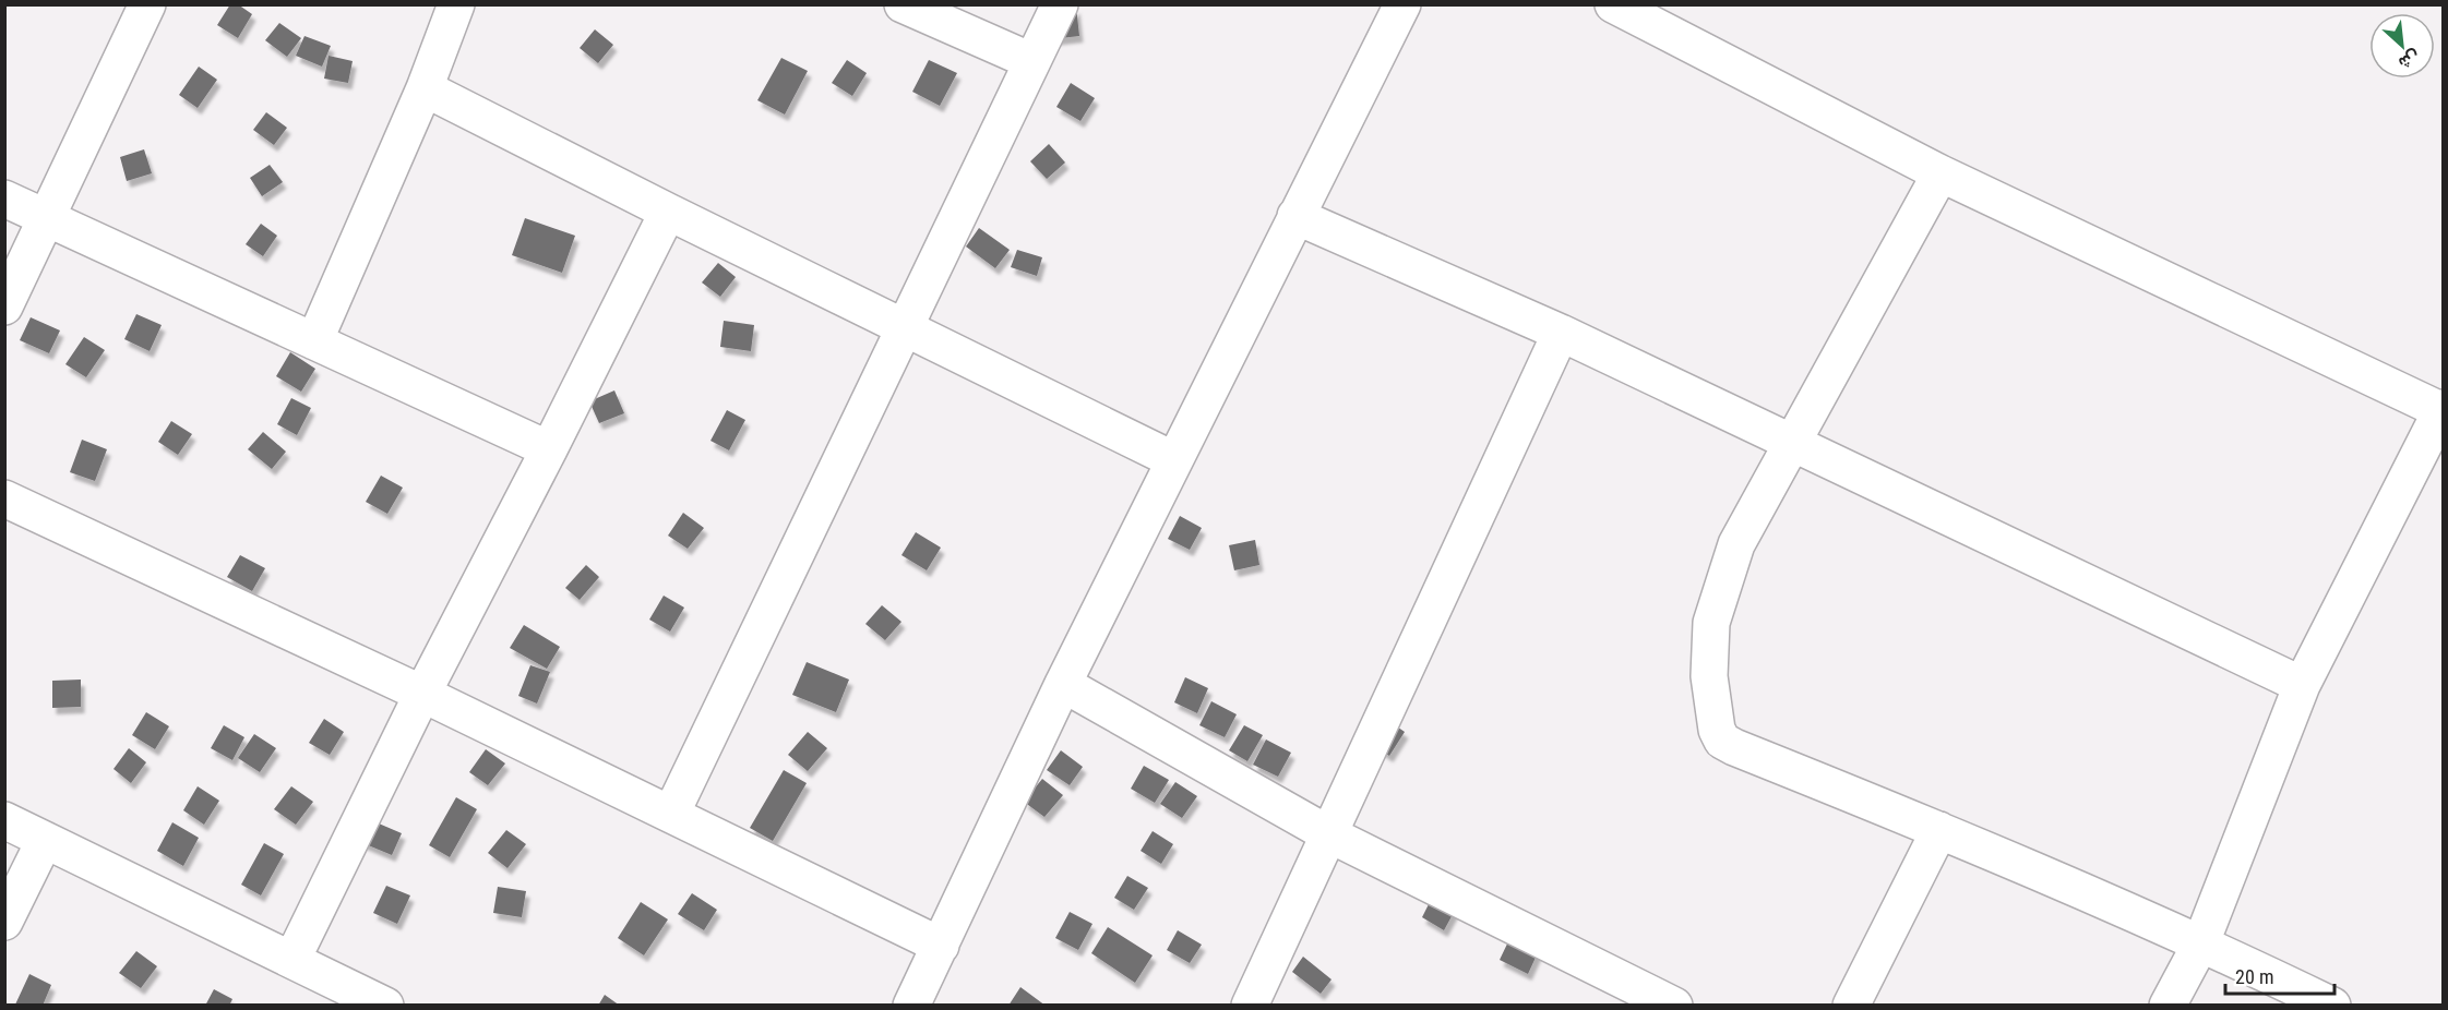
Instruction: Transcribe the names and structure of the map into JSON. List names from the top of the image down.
{
  "scale_bar": "20 m",
  "north": "bottom right"
}
